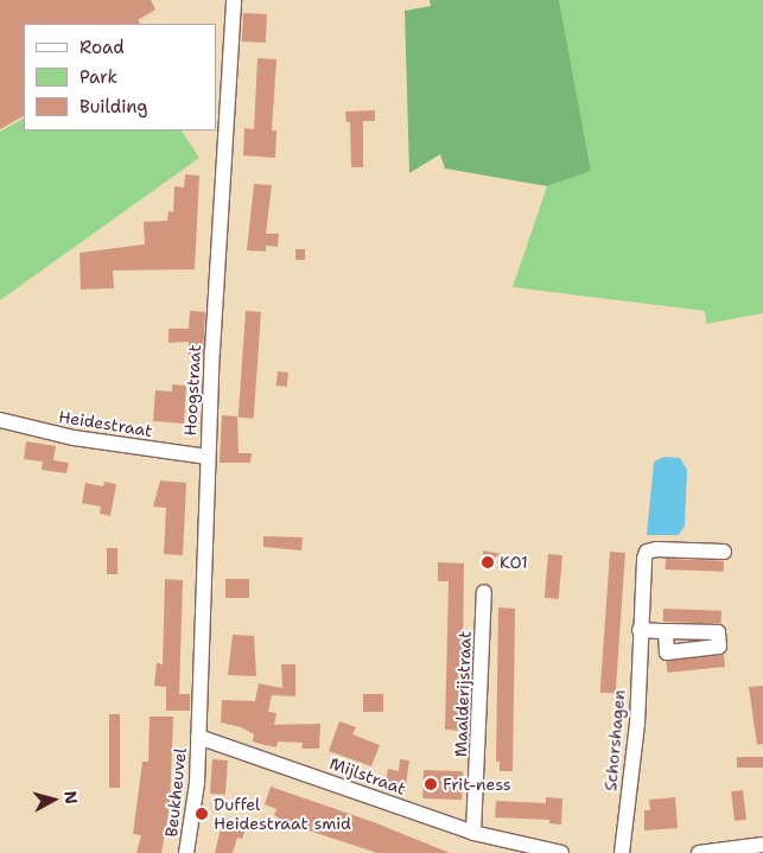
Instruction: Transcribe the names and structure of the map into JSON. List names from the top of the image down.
{
  "streets": {
    "street": [
      "Hoogstraat",
      "Heidestraat",
      "Maalderijstraat",
      "Schorshagen",
      "Mijlstraat",
      "Beukheuvel"
    ]
  },
  "crossings": [
    ["Hoogstraat", "Heidestraat"],
    ["Hoogstraat", "Mijlstraat"],
    ["Hoogstraat", "Beukheuvel"],
    ["Maalderijstraat", "Mijlstraat"],
    ["Mijlstraat", "Beukheuvel"]
  ],
  "places": ["KO1", "Frit-ness", "Duffel Heidestraat smid"],
  "legend": ["Road", "Park", "Building"],
  "north": "right"
}
